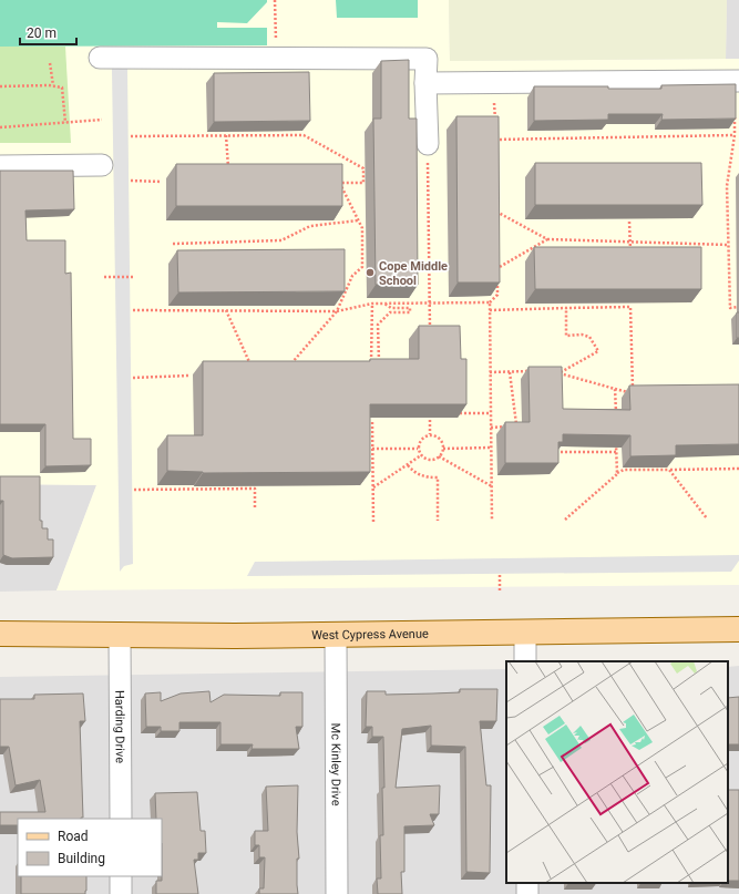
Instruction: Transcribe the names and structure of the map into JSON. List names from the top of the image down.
{
  "streets": {
    "main road": ["West Cypress Avenue"],
    "street": ["Harding Drive", "Mc Kinley Drive"]
  },
  "crossings": [
    ["West Cypress Avenue", "Harding Drive"],
    ["West Cypress Avenue", "Mc Kinley Drive"]
  ],
  "places": ["Cope Middle School"],
  "legend": ["Road", "Building"],
  "scale_bar": "20 m"
}
